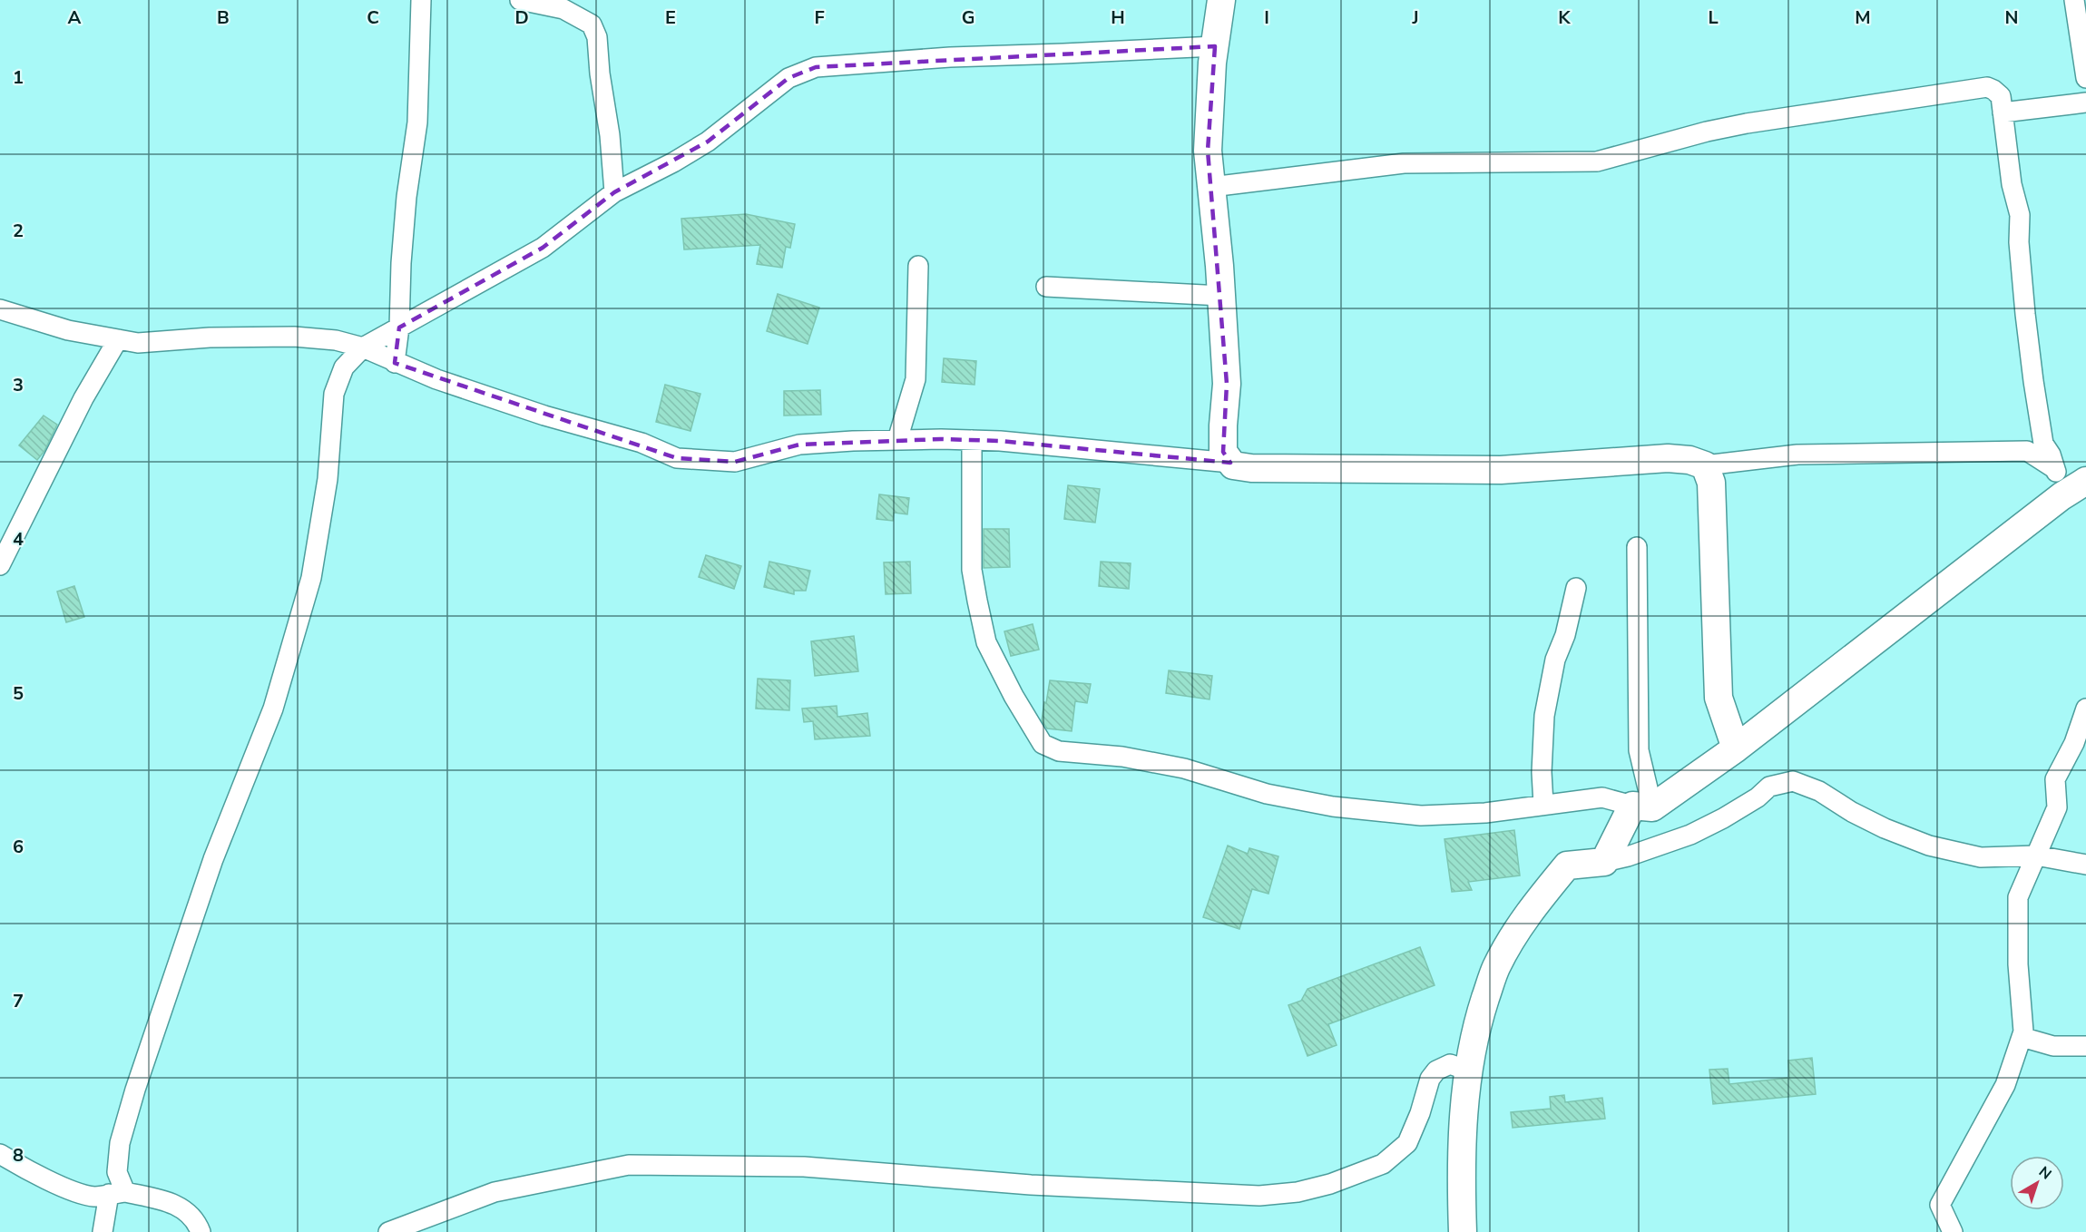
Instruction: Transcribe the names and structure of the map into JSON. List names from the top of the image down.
{
  "north": "top right",
  "grid": {
    "columns": [
      "A",
      "B",
      "C",
      "D",
      "E",
      "F",
      "G",
      "H",
      "I",
      "J",
      "K",
      "L",
      "M",
      "N"
    ],
    "rows": [
      "1",
      "2",
      "3",
      "4",
      "5",
      "6",
      "7",
      "8"
    ]
  }
}
